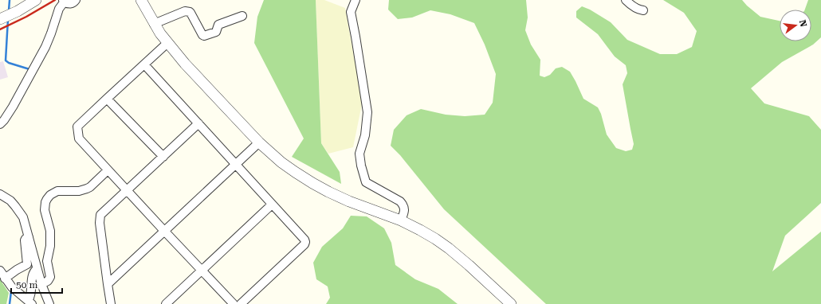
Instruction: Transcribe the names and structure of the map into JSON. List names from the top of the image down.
{
  "scale_bar": "50 m",
  "north": "right"
}
